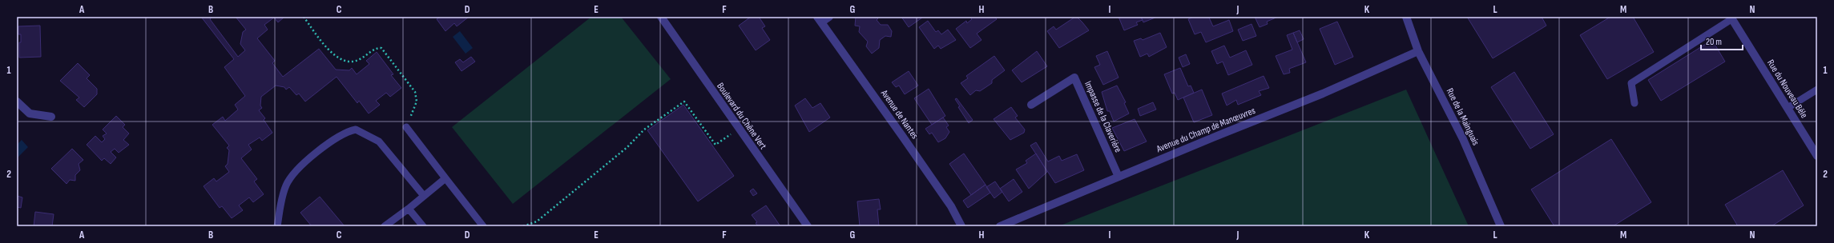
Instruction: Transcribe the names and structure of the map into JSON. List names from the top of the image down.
{
  "streets": {
    "street": [
      "Rue du Nouveau Bêle",
      "Avenue de Nantes",
      "Boulevard du Chêne Vert",
      "Impasse de la Claverière",
      "Rue de la Mainguais",
      "Avenue du Champ de Manœuvres"
    ]
  },
  "crossings": [
    ["Impasse de la Claverière", "Avenue du Champ de Manœuvres"],
    ["Rue de la Mainguais", "Avenue du Champ de Manœuvres"]
  ],
  "scale_bar": "20 m",
  "grid": {
    "columns": [
      "A",
      "B",
      "C",
      "D",
      "E",
      "F",
      "G",
      "H",
      "I",
      "J",
      "K",
      "L",
      "M",
      "N"
    ],
    "rows": ["1", "2"]
  }
}
